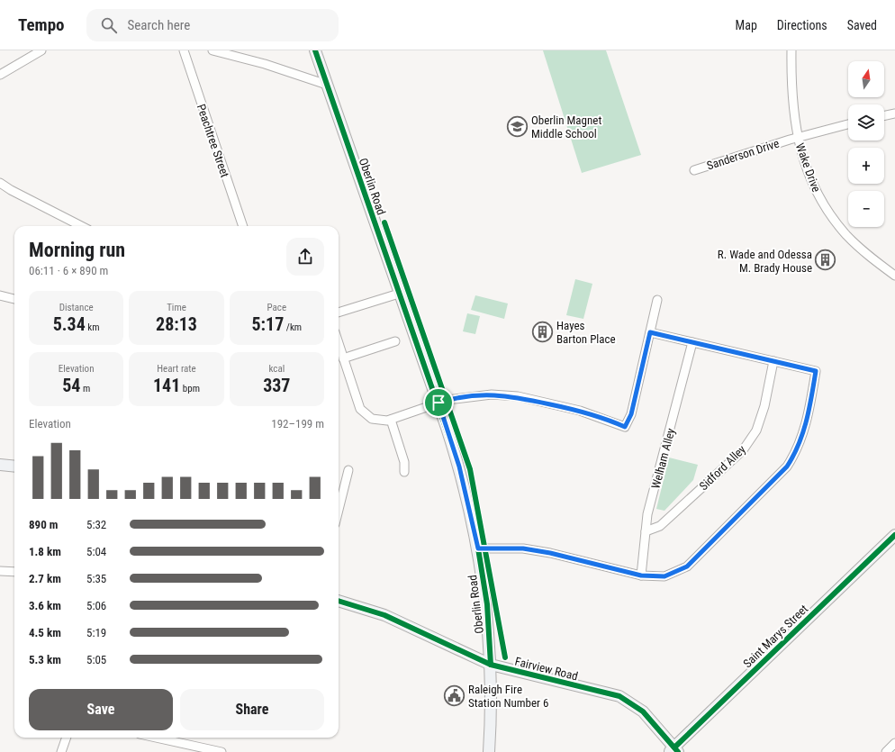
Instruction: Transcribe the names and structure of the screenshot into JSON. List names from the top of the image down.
{
  "streets": {
    "main road": ["Oberlin Road", "Saint Marys Street", "Fairview Road"],
    "street": [
      "Peachtree Street",
      "Sanderson Drive",
      "Wake Drive",
      "Welham Alley",
      "Sidford Alley"
    ]
  },
  "crossings": [
    ["Sanderson Drive", "Wake Drive"],
    ["Oberlin Road", "Fairview Road"],
    ["Welham Alley", "Sidford Alley"],
    ["Saint Marys Street", "Fairview Road"]
  ],
  "places": {
    "school or university": ["Oberlin Magnet Middle School"],
    "building": ["R. Wade and Odessa M. Brady House", "Hayes Barton Place"],
    "public building": ["Raleigh Fire Station Number 6"]
  },
  "north": "top",
  "page": {
    "header": "Tempo",
    "search": "Search here",
    "nav": ["Map", "Directions", "Saved"],
    "map_buttons": ["+", "−"],
    "heading": ["Morning run", "06:11 · 6 × 890 m"],
    "stats": [
      ["Distance", "5.34 km"],
      ["Time", "28:13"],
      ["Pace", "5:17 /km"],
      ["Elevation", "54 m"],
      ["Heart rate", "141 bpm"],
      ["kcal", "337"]
    ],
    "chart": ["Elevation", "192–199 m"],
    "list": [
      {
        "name": "890 m",
        "note": "5:32"
      },
      {
        "name": "1.8 km",
        "note": "5:04"
      },
      {
        "name": "2.7 km",
        "note": "5:35"
      },
      {
        "name": "3.6 km",
        "note": "5:06"
      },
      {
        "name": "4.5 km",
        "note": "5:19"
      },
      {
        "name": "5.3 km",
        "note": "5:05"
      }
    ],
    "buttons": ["Save", "Share"]
  }
}
